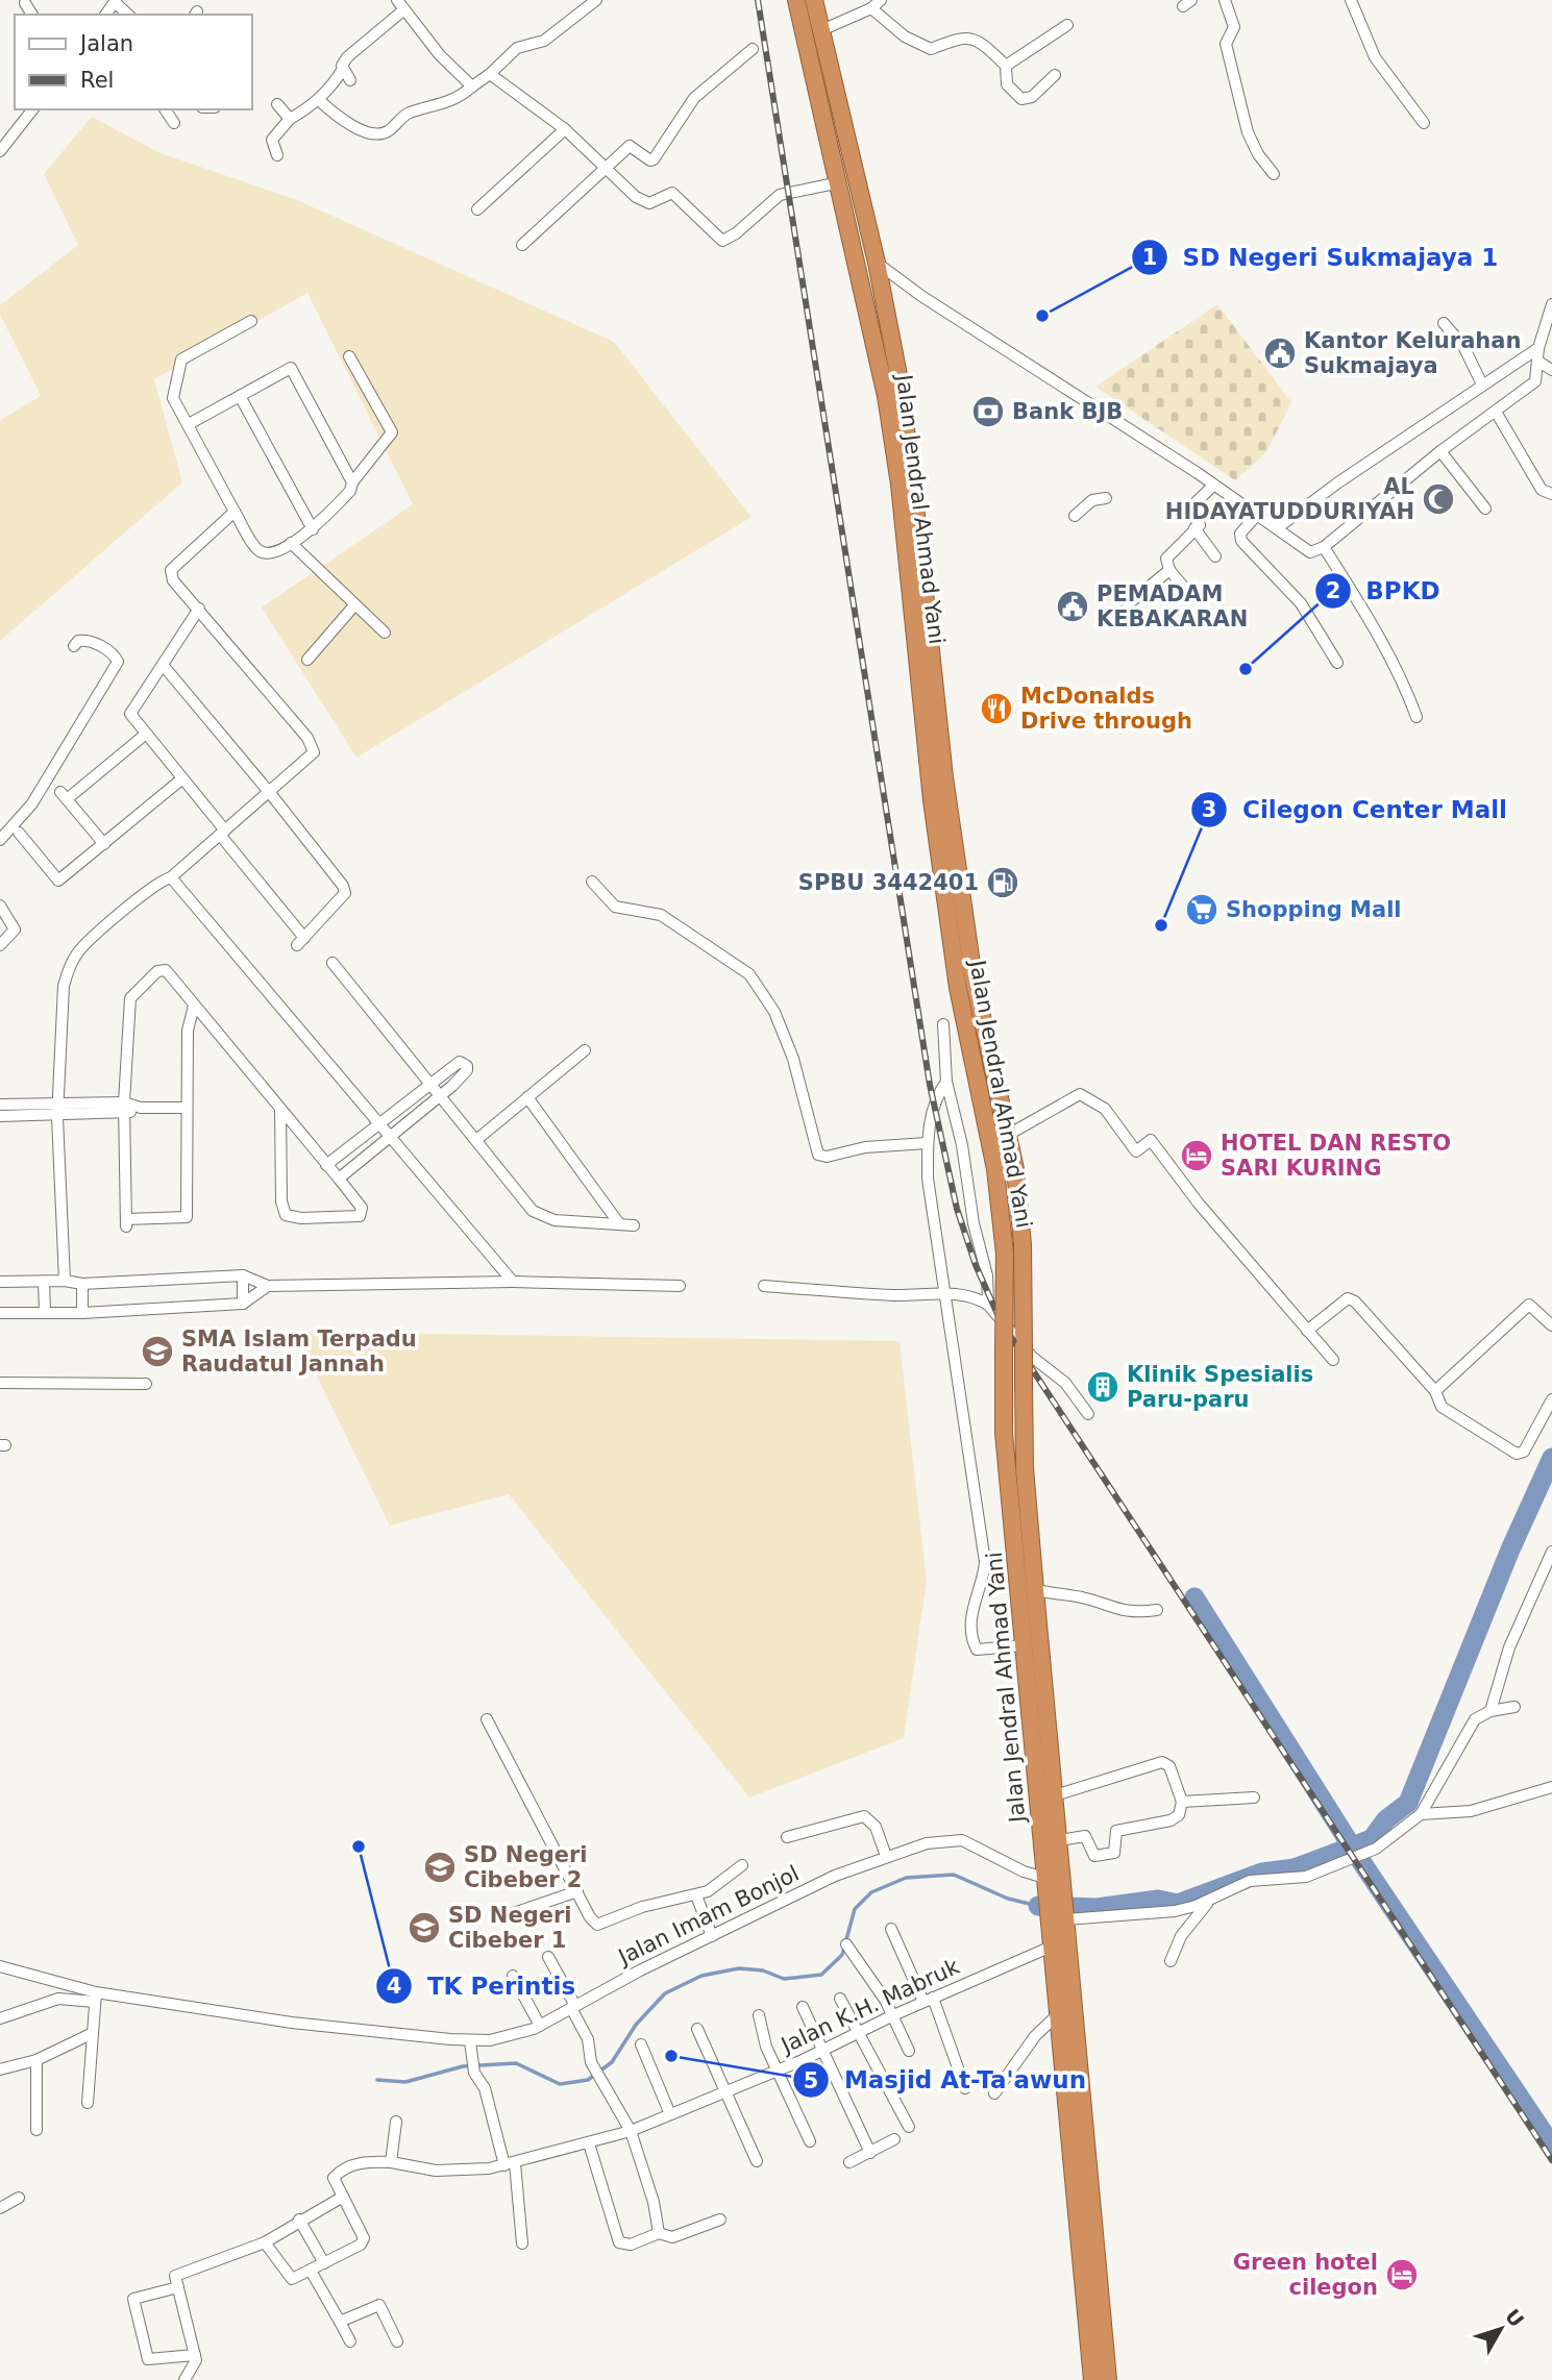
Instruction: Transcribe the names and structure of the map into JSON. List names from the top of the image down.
{
  "streets": {
    "highway": ["Jalan Jendral Ahmad Yani"],
    "street": ["Jalan Imam Bonjol", "Jalan K.H. Mabruk"]
  },
  "crossings": [
    ["Jalan Jendral Ahmad Yani", "Jalan Imam Bonjol"],
    ["Jalan Jendral Ahmad Yani", "Jalan K.H. Mabruk"]
  ],
  "places": {
    "other": [
      "SD Negeri Sukmajaya 1",
      "BPKD",
      "Cilegon Center Mall",
      "TK Perintis",
      "Masjid At-Ta'awun"
    ],
    "public building": ["Kantor Kelurahan Sukmajaya", "PEMADAM KEBAKARAN"],
    "bank": ["Bank BJB"],
    "mosque": ["AL HIDAYATUDDURIYAH"],
    "restaurant": ["McDonalds Drive through"],
    "fuel station": ["SPBU 3442401"],
    "supermarket": ["Shopping Mall"],
    "hotel": ["HOTEL DAN RESTO SARI KURING", "Green hotel cilegon"],
    "school or university": ["SMA Islam Terpadu Raudatul Jannah", "SD Negeri Cibeber 2", "SD Negeri Cibeber 1"],
    "building": ["Klinik Spesialis Paru-paru"]
  },
  "legend": ["Jalan", "Rel"],
  "north": "top right"
}
